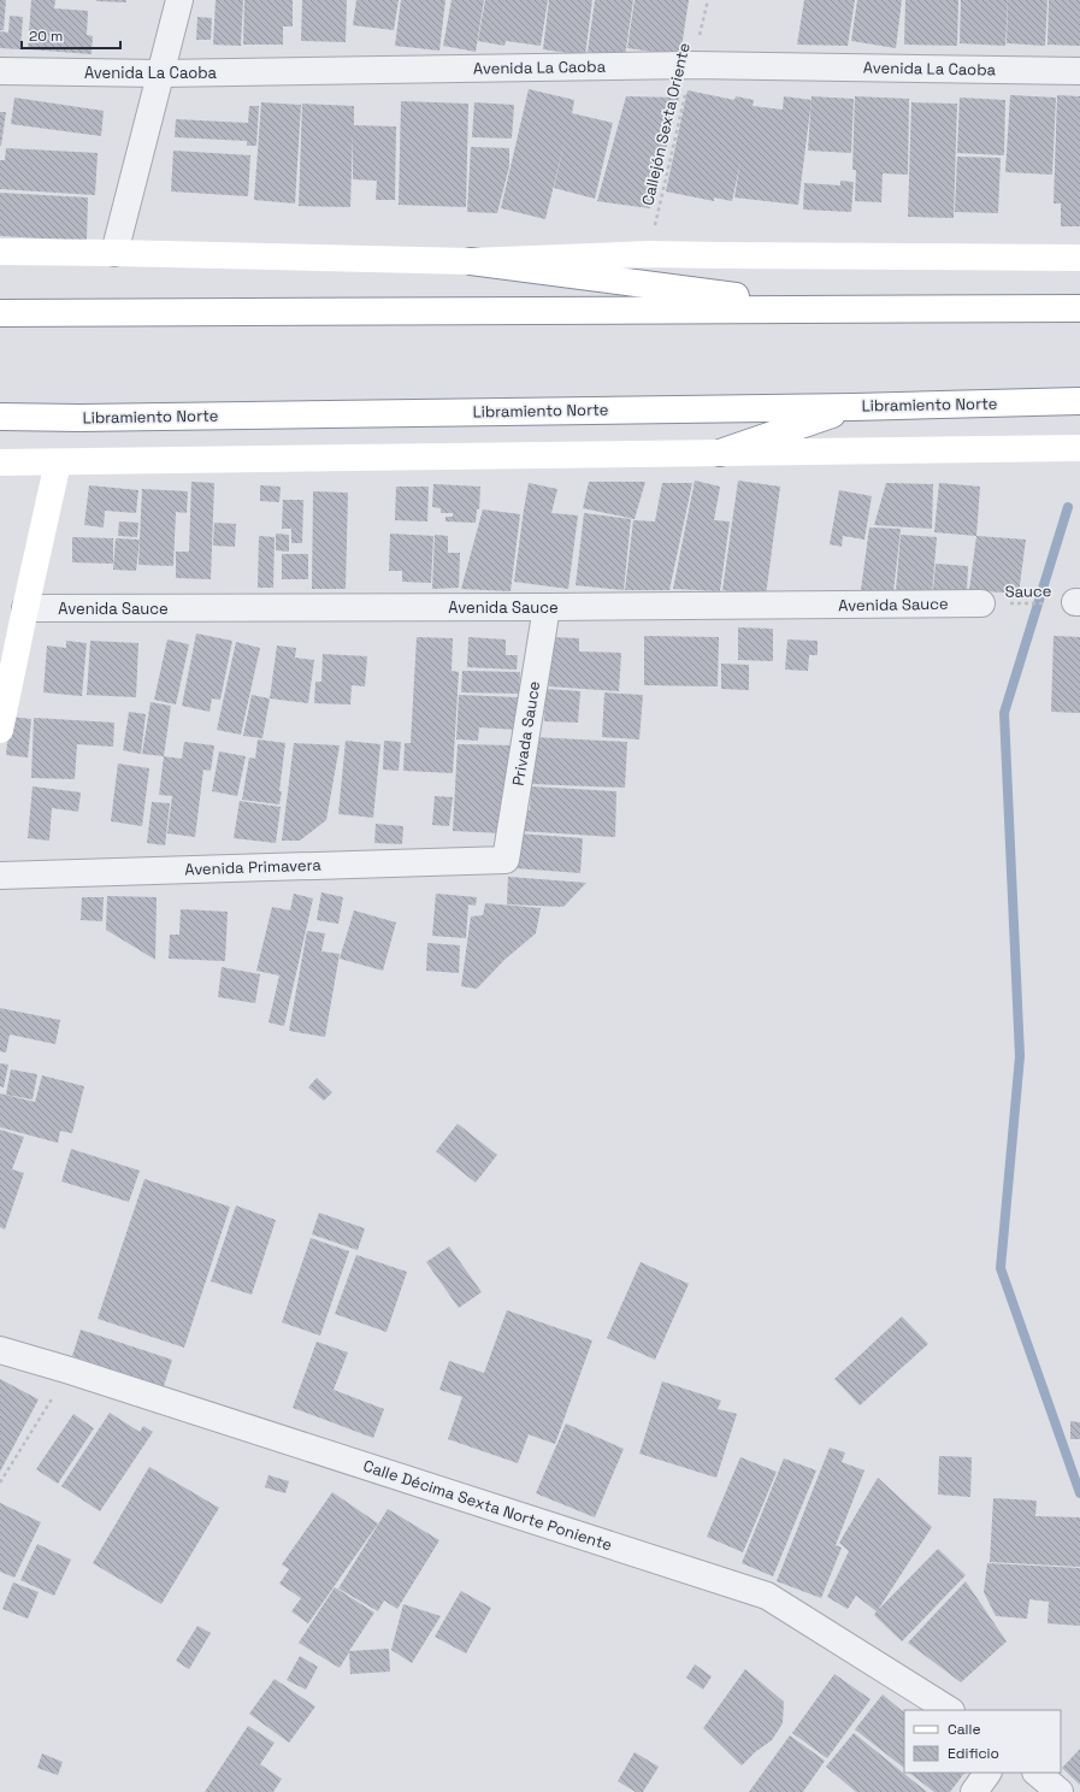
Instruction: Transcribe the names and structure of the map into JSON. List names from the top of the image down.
{
  "streets": {
    "main road": ["Libramiento Norte"],
    "street": [
      "Avenida La Caoba",
      "Avenida Sauce",
      "Privada Sauce",
      "Avenida Primavera",
      "Calle Décima Sexta Norte Poniente"
    ],
    "path": ["Callejón Sexta Oriente", "Sauce"]
  },
  "crossings": [
    ["Avenida La Caoba", "Callejón Sexta Oriente"],
    ["Sauce", "Avenida Sauce"],
    ["Avenida Sauce", "Privada Sauce"],
    ["Privada Sauce", "Avenida Primavera"]
  ],
  "legend": ["Calle", "Edificio"],
  "scale_bar": "20 m"
}
